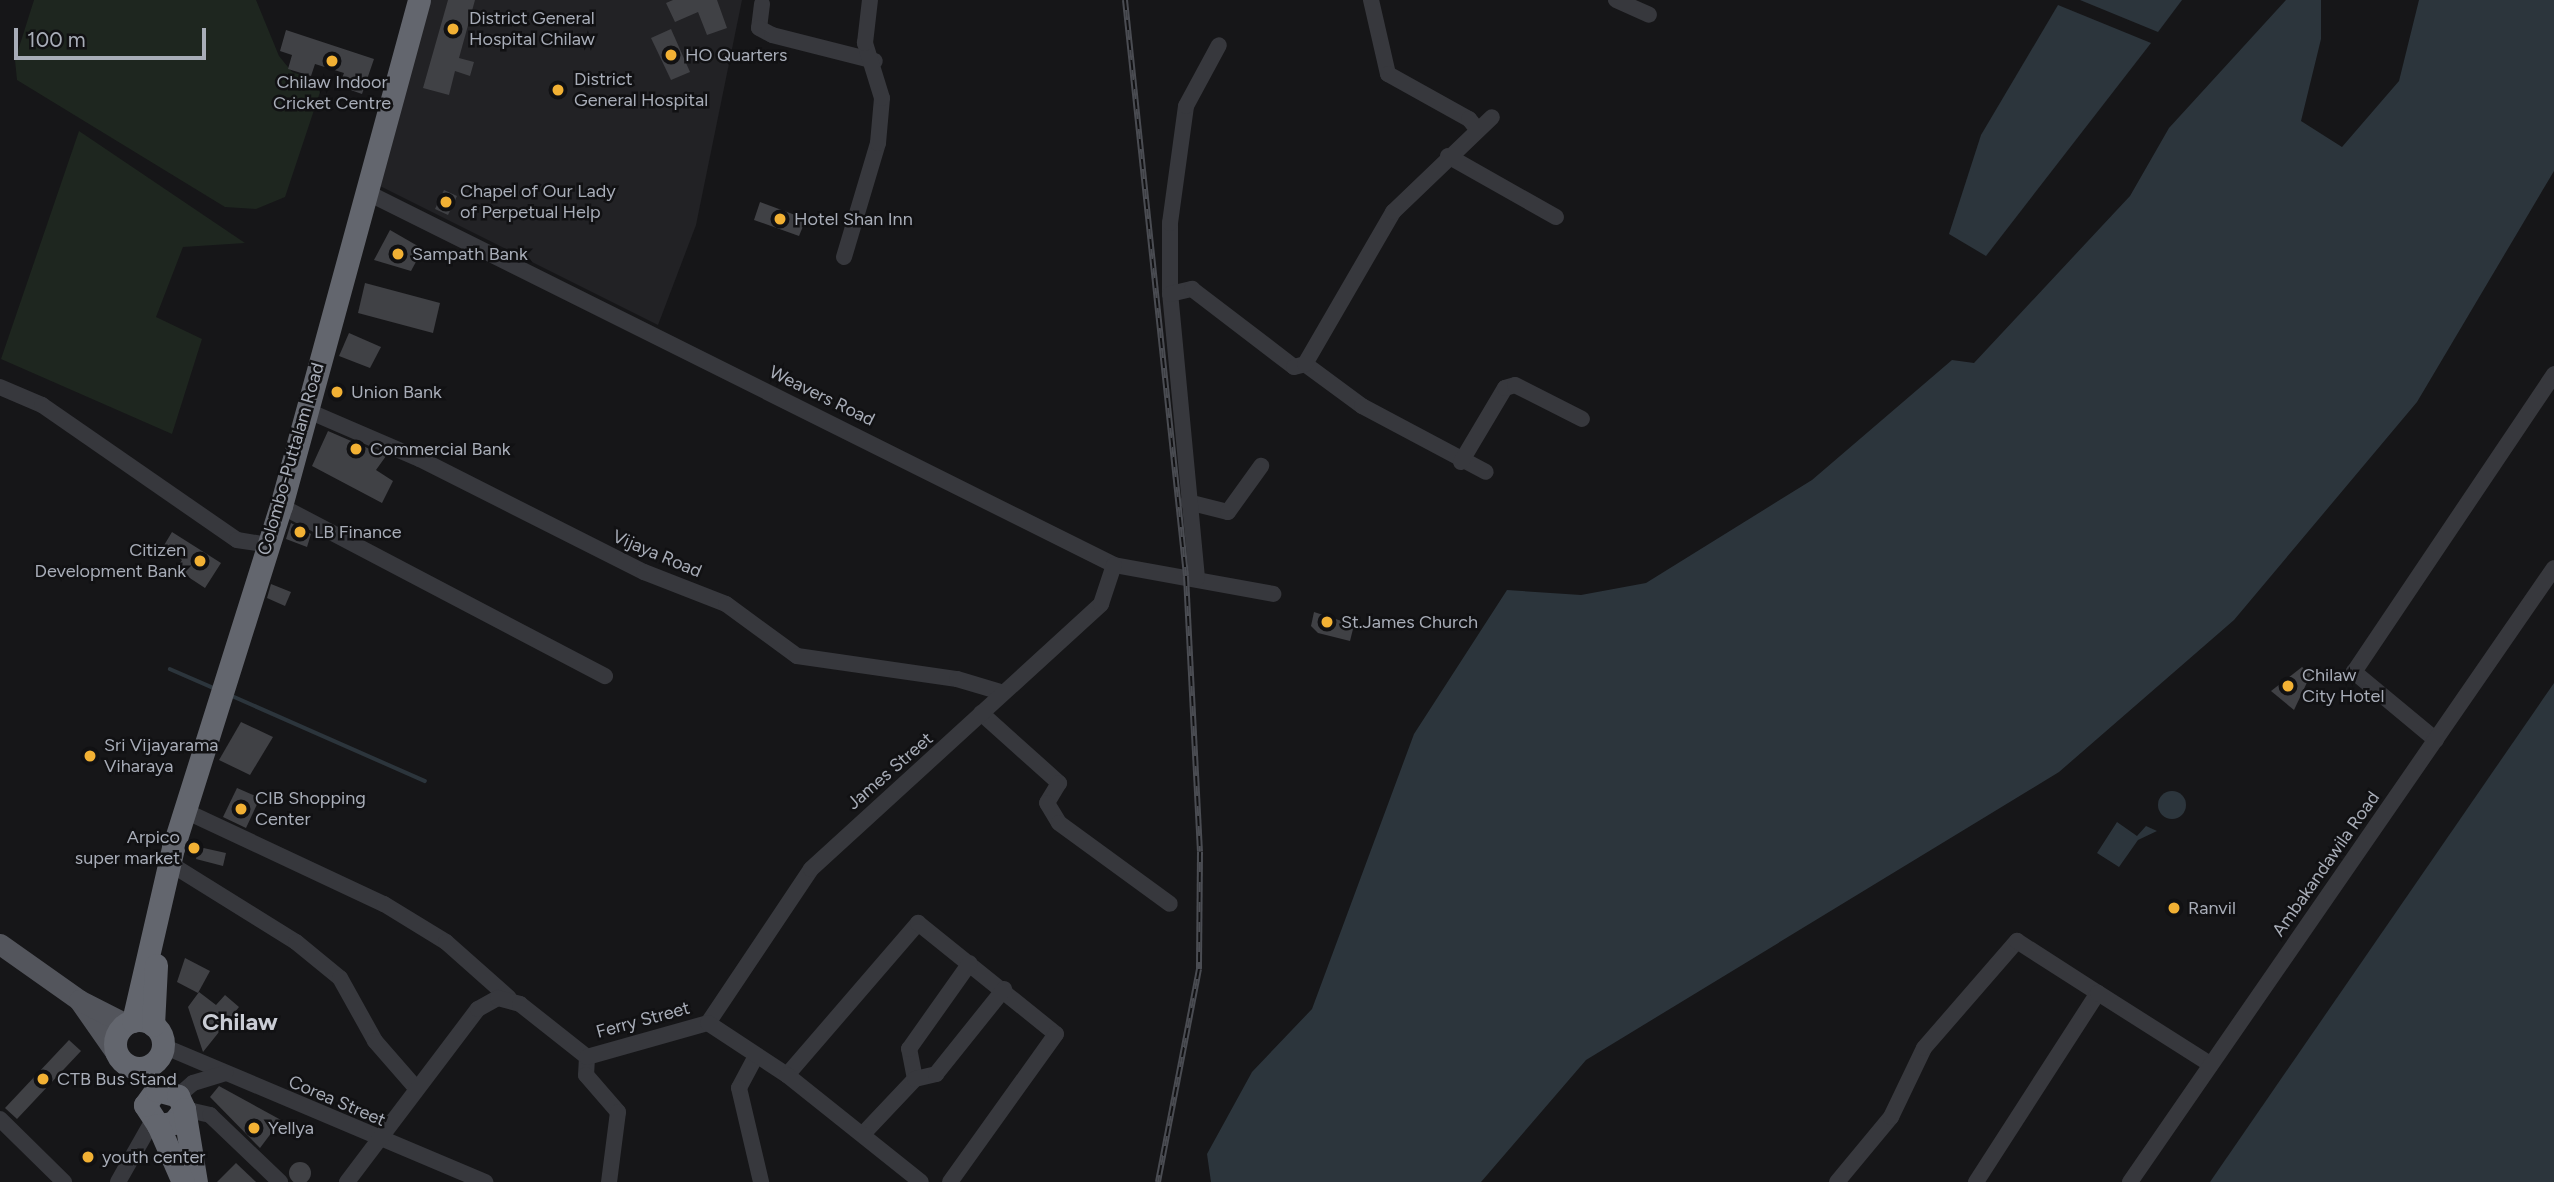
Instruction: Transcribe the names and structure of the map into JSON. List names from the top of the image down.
{
  "streets": {
    "highway": ["Colombo-Puttalam Road"],
    "street": [
      "Weavers Road",
      "Vijaya Road",
      "James Street",
      "Ambakandawila Road",
      "Ferry Street",
      "Corea Street"
    ]
  },
  "crossings": [
    ["Weavers Road", "Colombo-Puttalam Road"],
    ["Weavers Road", "James Street"],
    ["Colombo-Puttalam Road", "Vijaya Road"],
    ["Colombo-Puttalam Road", "Ferry Street"],
    ["Vijaya Road", "James Street"],
    ["James Street", "Ferry Street"]
  ],
  "districts": ["Chilaw"],
  "places": [
    "District General Hospital Chilaw",
    "HO Quarters",
    "Chilaw Indoor Cricket Centre",
    "District General Hospital",
    "Chapel of Our Lady of Perpetual Help",
    "Hotel Shan Inn",
    "Sampath Bank",
    "Union Bank",
    "Commercial Bank",
    "LB Finance",
    "Citizen Development Bank",
    "St.James Church",
    "Chilaw City Hotel",
    "Sri Vijayarama Viharaya",
    "CIB Shopping Center",
    "Arpico super market",
    "Ranvil",
    "CTB Bus Stand",
    "Yellya",
    "youth center"
  ],
  "scale_bar": "100 m"
}
